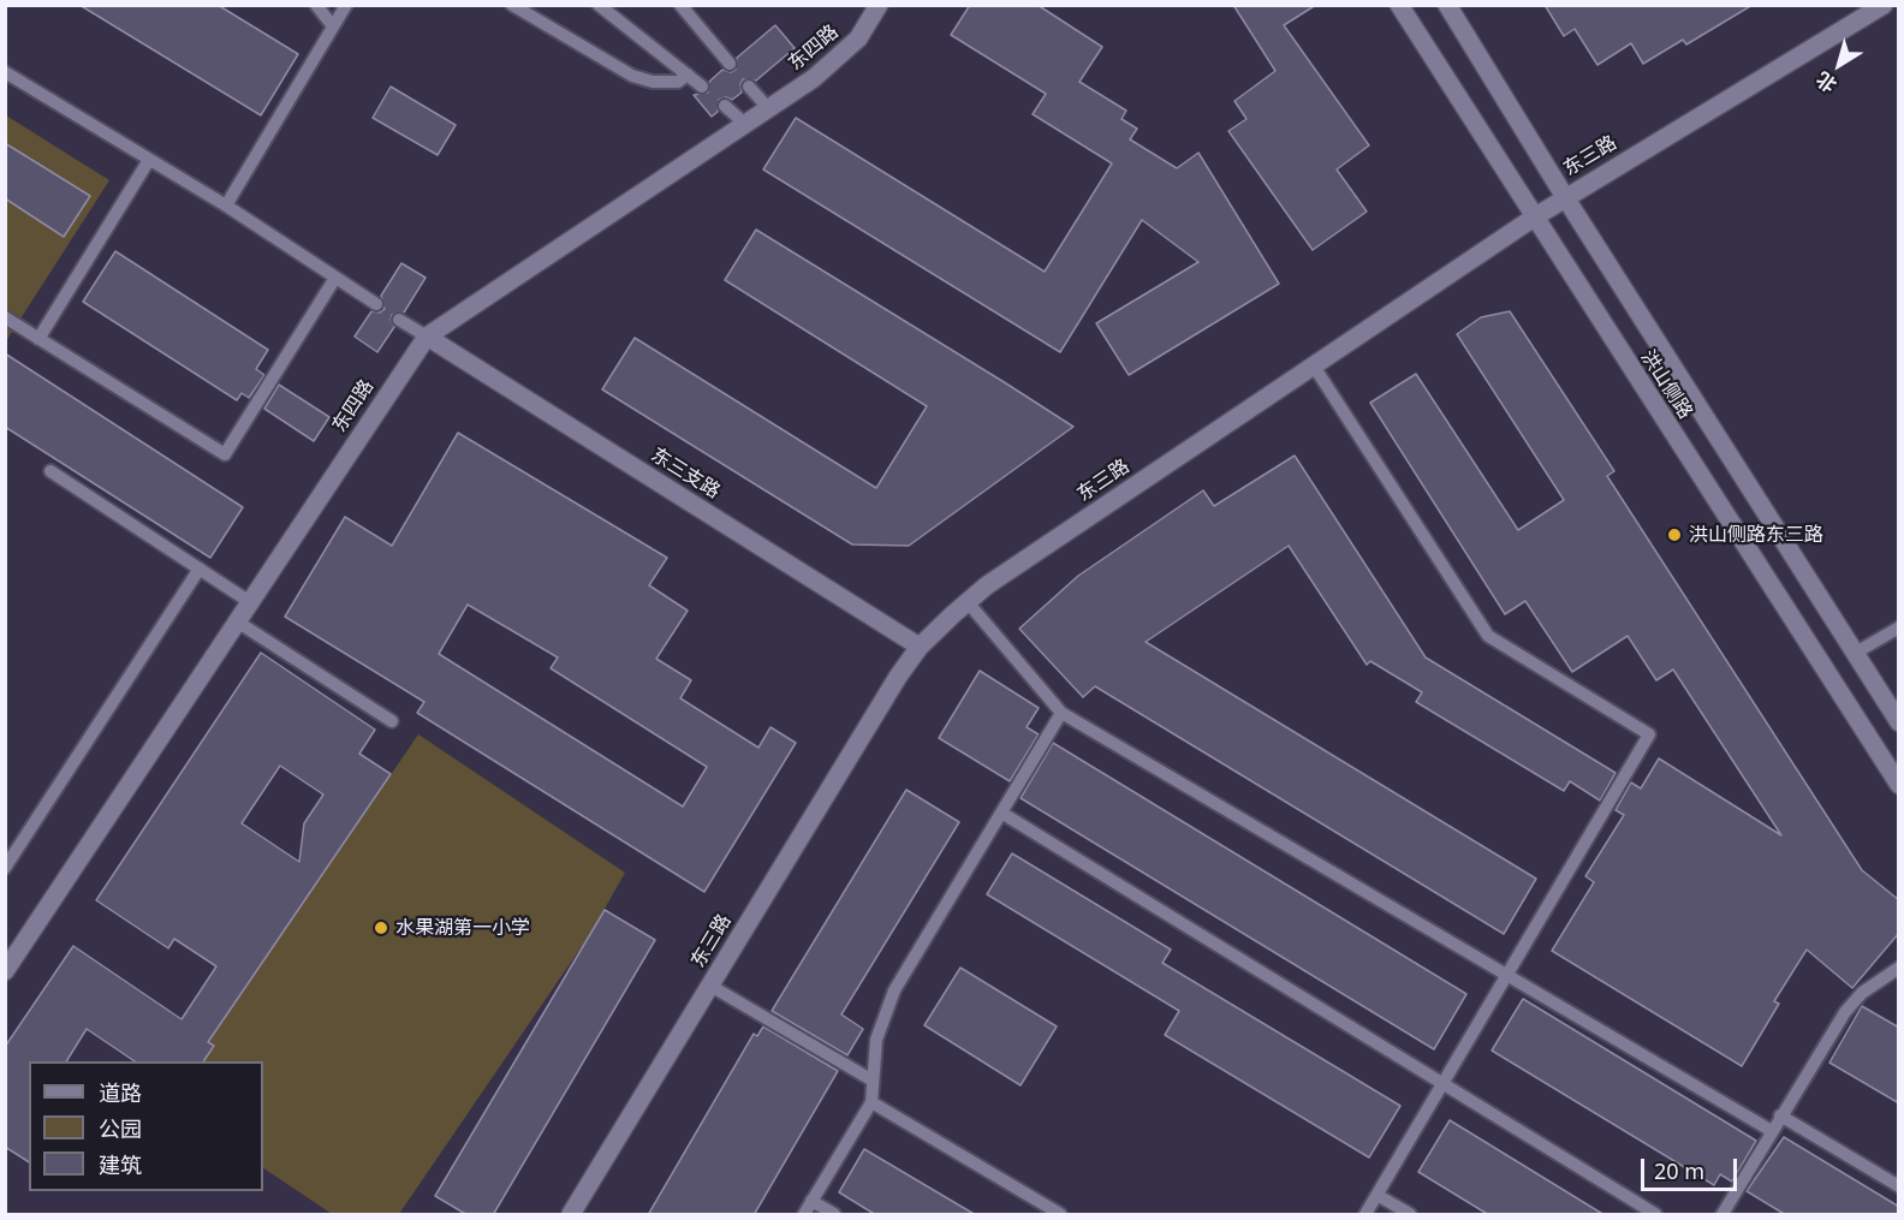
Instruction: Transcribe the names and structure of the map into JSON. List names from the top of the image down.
{
  "streets": {
    "street": [
      "东四路",
      "东三路",
      "洪山侧路",
      "东三支路"
    ]
  },
  "crossings": [
    ["东四路", "东三支路"],
    ["东三路", "洪山侧路"],
    ["东三路", "东三支路"]
  ],
  "places": ["洪山侧路东三路", "水果湖第一小学"],
  "legend": ["道路", "公园", "建筑"],
  "scale_bar": "20 m",
  "north": "bottom left"
}
